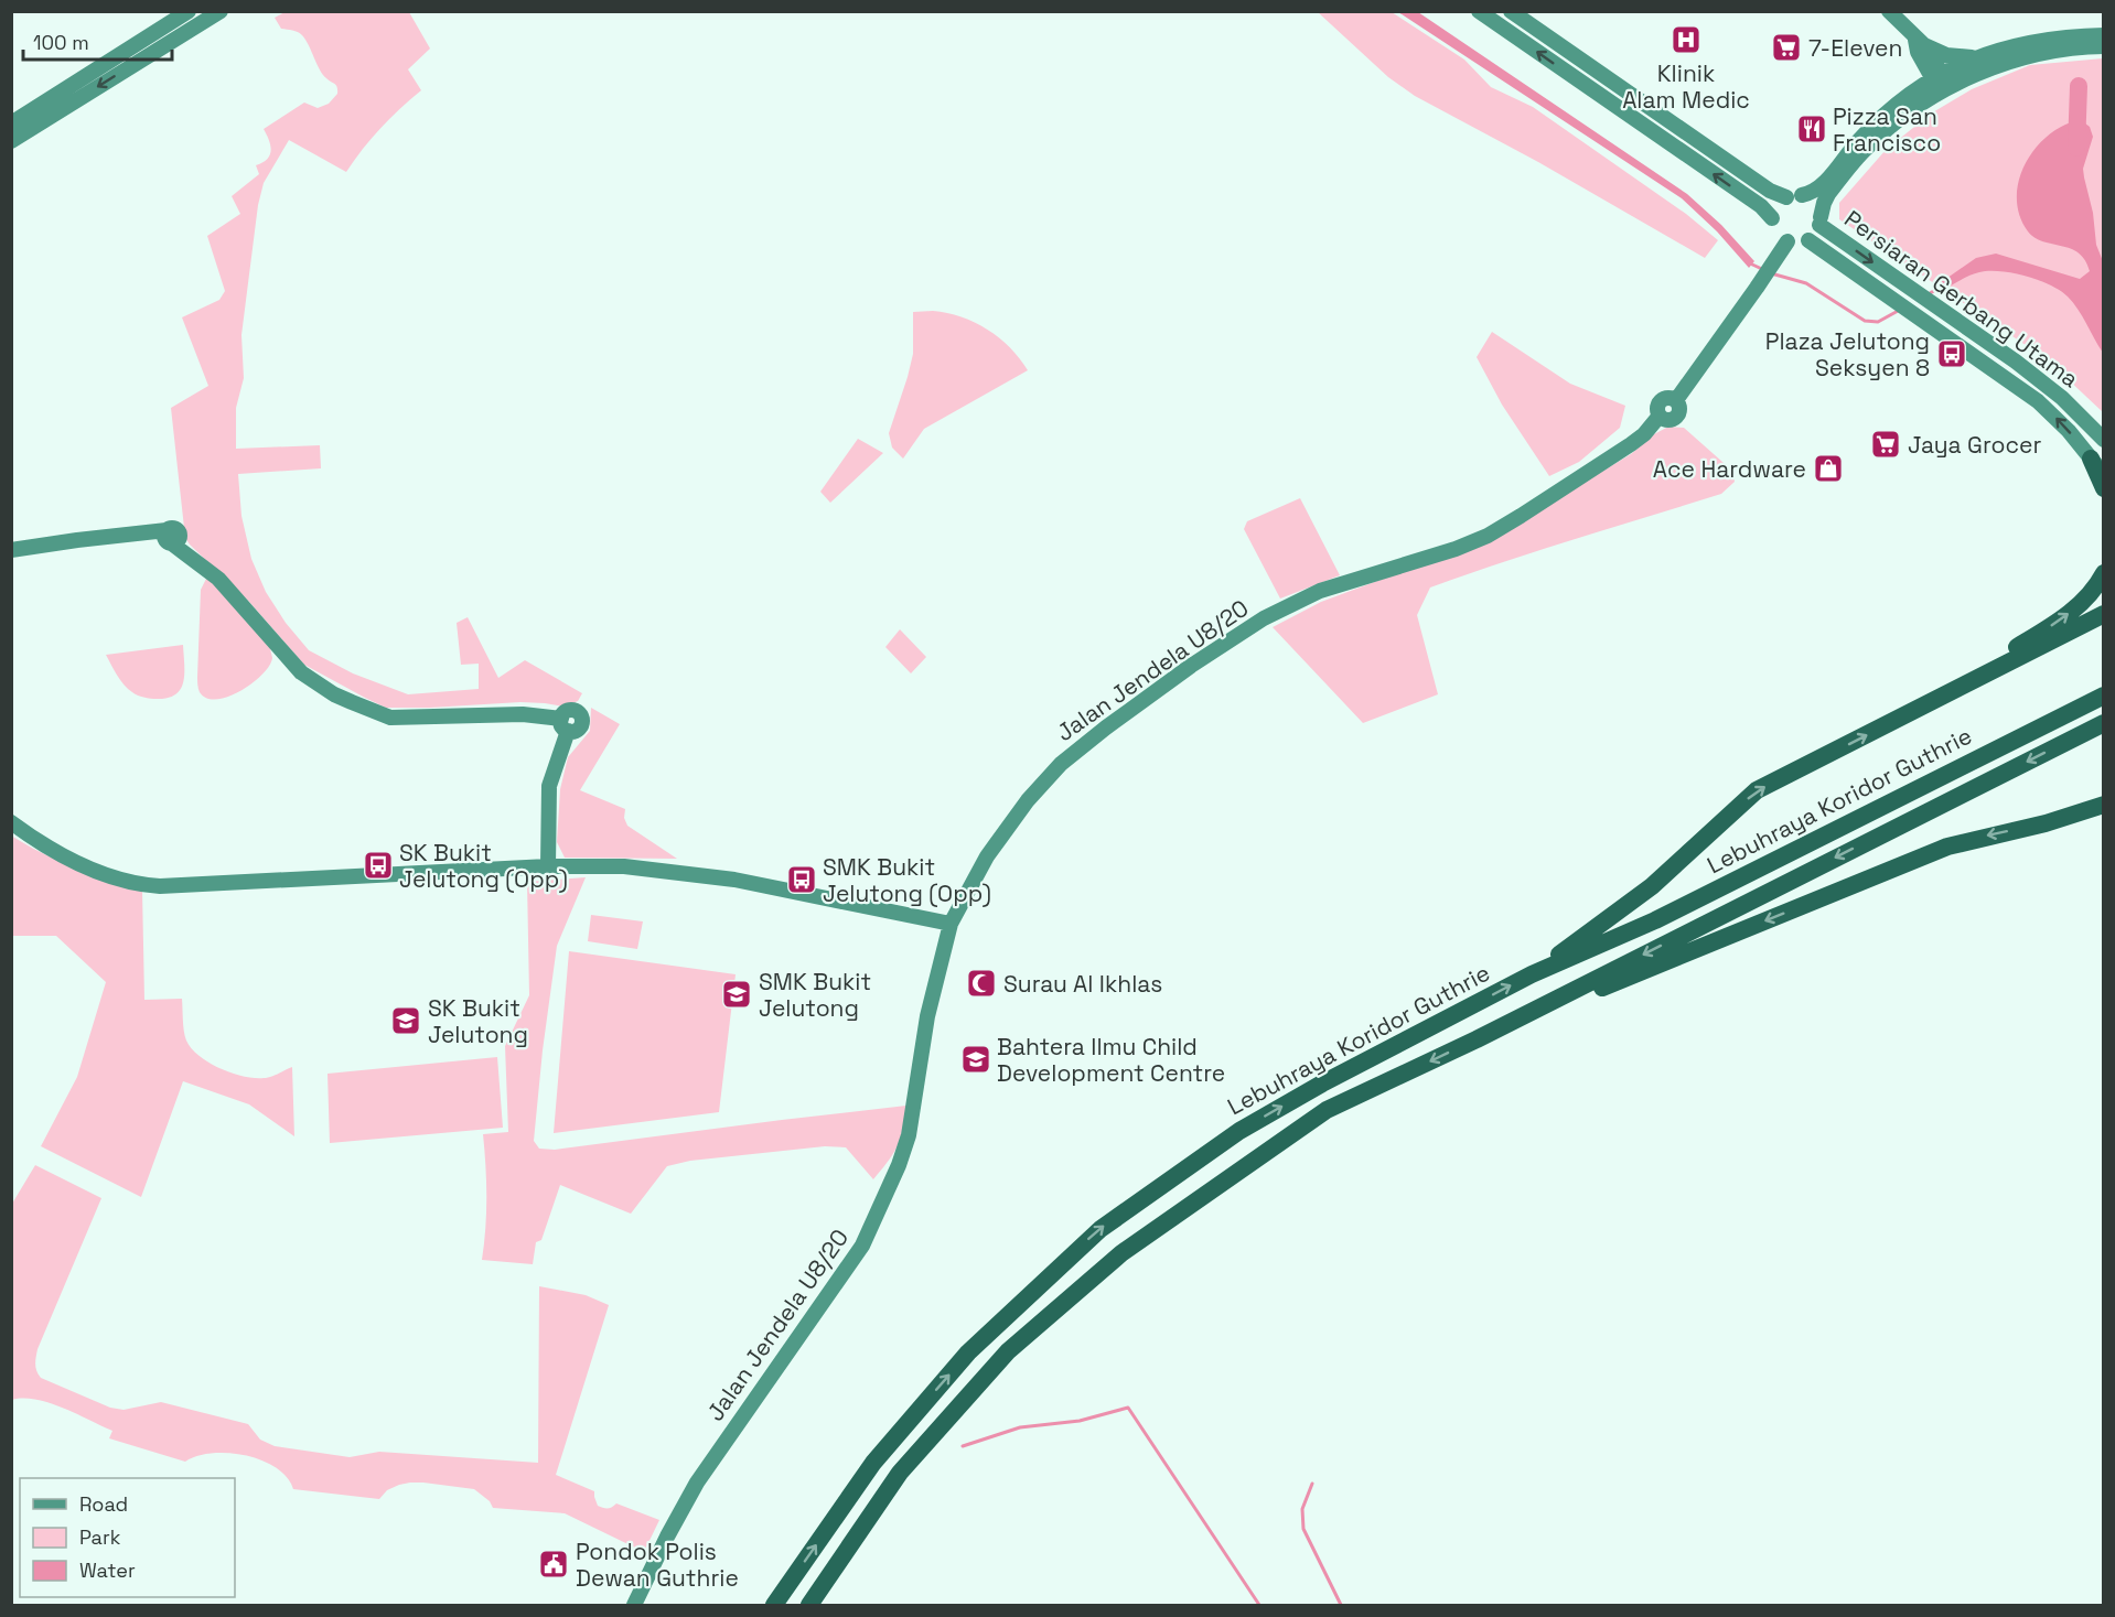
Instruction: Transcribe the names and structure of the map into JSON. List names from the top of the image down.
{
  "streets": {
    "highway": ["Lebuhraya Koridor Guthrie"],
    "street": ["Persiaran Gerbang Utama", "Jalan Jendela U8/20"]
  },
  "crossings": [
    ["Persiaran Gerbang Utama", "Jalan Jendela U8/20"]
  ],
  "places": {
    "hospital": ["Klinik Alam Medic"],
    "supermarket": ["7-Eleven", "Jaya Grocer"],
    "restaurant": ["Pizza San Francisco"],
    "bus stop": ["Plaza Jelutong Seksyen 8", "SK Bukit Jelutong (Opp)", "SMK Bukit Jelutong (Opp)"],
    "shop": ["Ace Hardware"],
    "mosque": ["Surau Al Ikhlas"],
    "school or university": ["SMK Bukit Jelutong", "SK Bukit Jelutong", "Bahtera Ilmu Child Development Centre"],
    "public building": ["Pondok Polis Dewan Guthrie"]
  },
  "legend": ["Road", "Park", "Water"],
  "scale_bar": "100 m"
}
